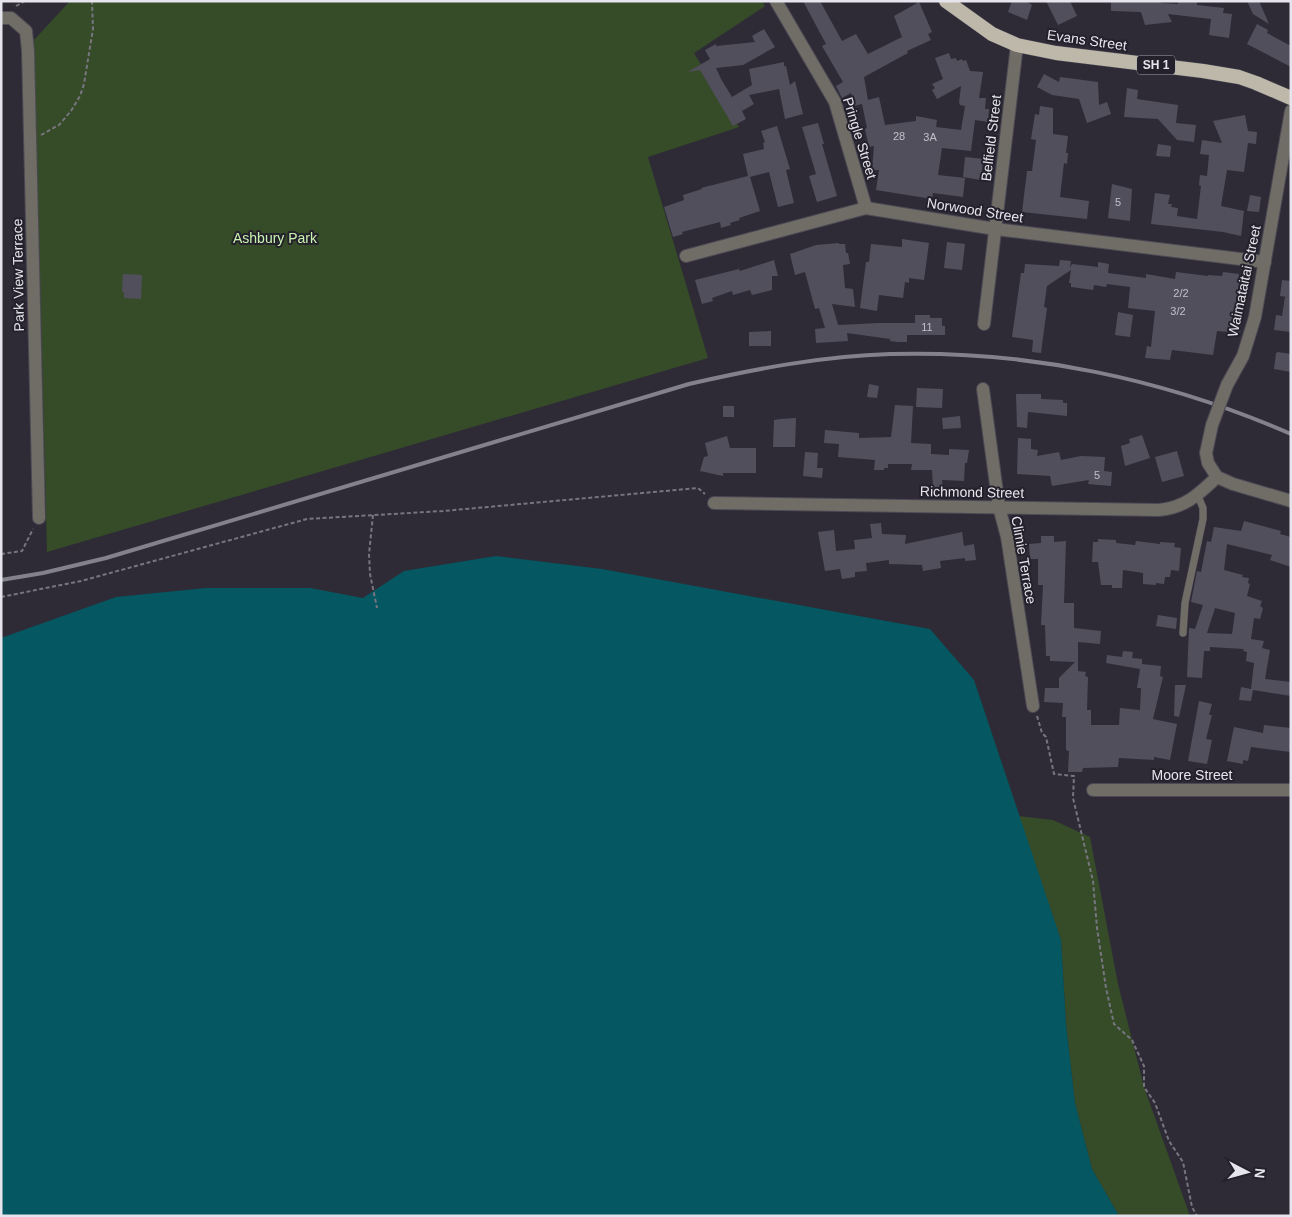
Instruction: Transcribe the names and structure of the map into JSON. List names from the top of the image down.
{
  "streets": {
    "highway": ["Evans Street", "SH 1"],
    "street": [
      "Pringle Street",
      "Belfield Street",
      "Norwood Street",
      "Park View Terrace",
      "Waimataitai Street",
      "Richmond Street",
      "Climie Terrace",
      "Moore Street"
    ]
  },
  "crossings": [
    ["Evans Street", "Belfield Street"],
    ["Pringle Street", "Norwood Street"],
    ["Belfield Street", "Norwood Street"],
    ["Norwood Street", "Waimataitai Street"],
    ["Waimataitai Street", "Richmond Street"],
    ["Richmond Street", "Climie Terrace"]
  ],
  "parks": ["Ashbury Park"],
  "house_numbers": [
    "28",
    "3A",
    "5",
    "2/2",
    "3/2",
    "11",
    "5"
  ],
  "north": "right"
}
